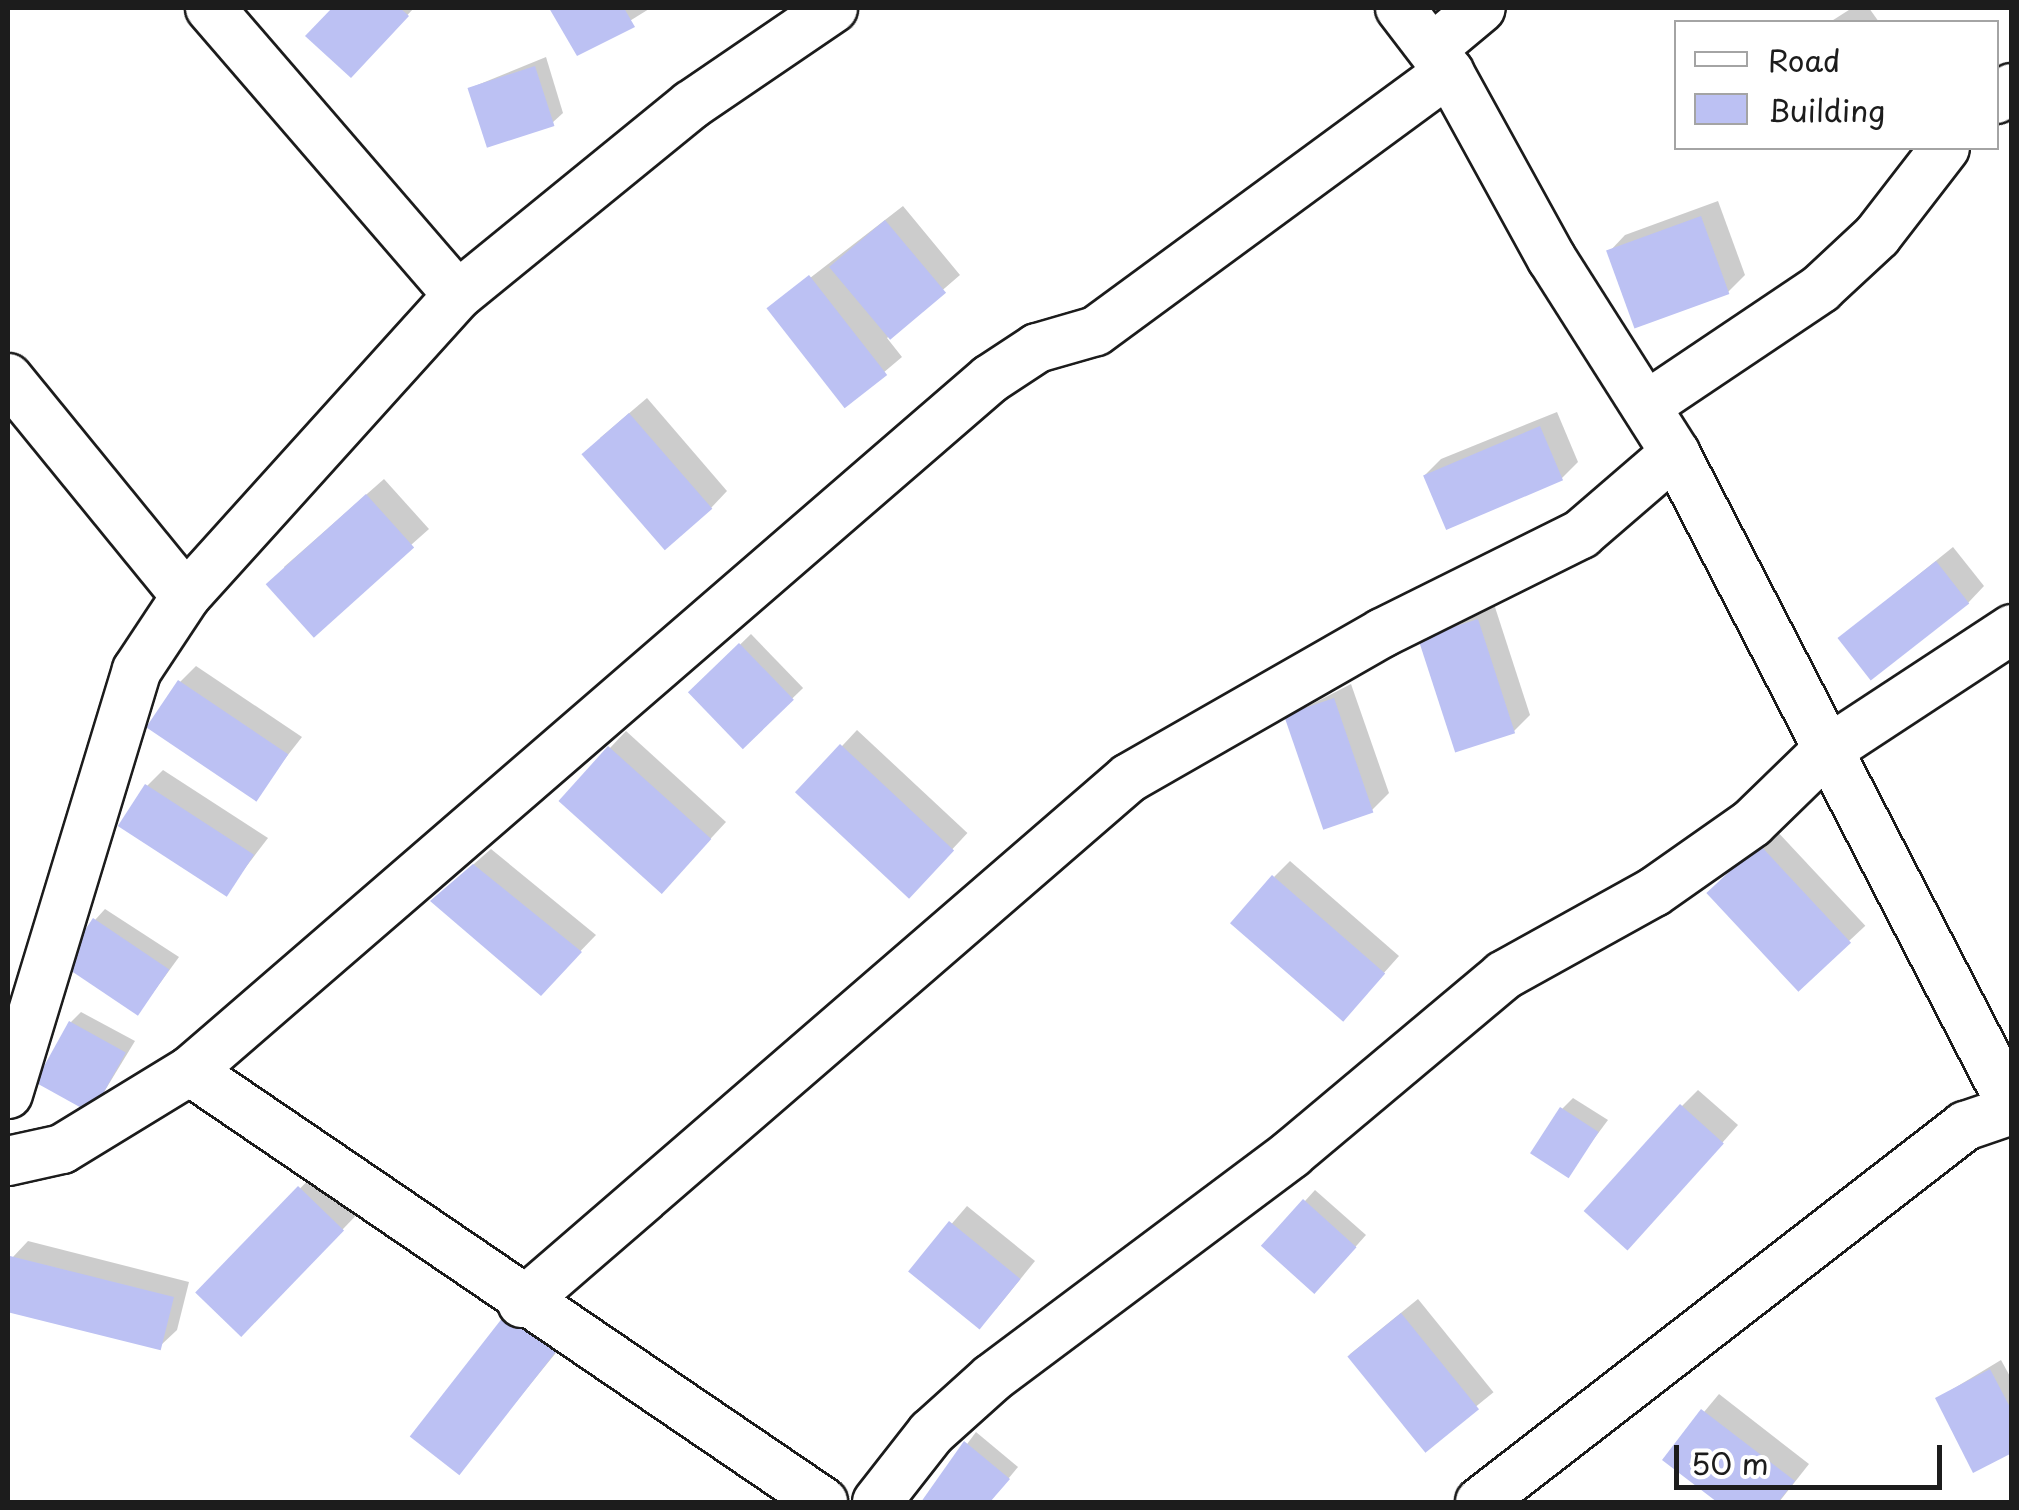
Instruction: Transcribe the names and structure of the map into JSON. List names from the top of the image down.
{
  "legend": ["Road", "Building"],
  "scale_bar": "50 m"
}
